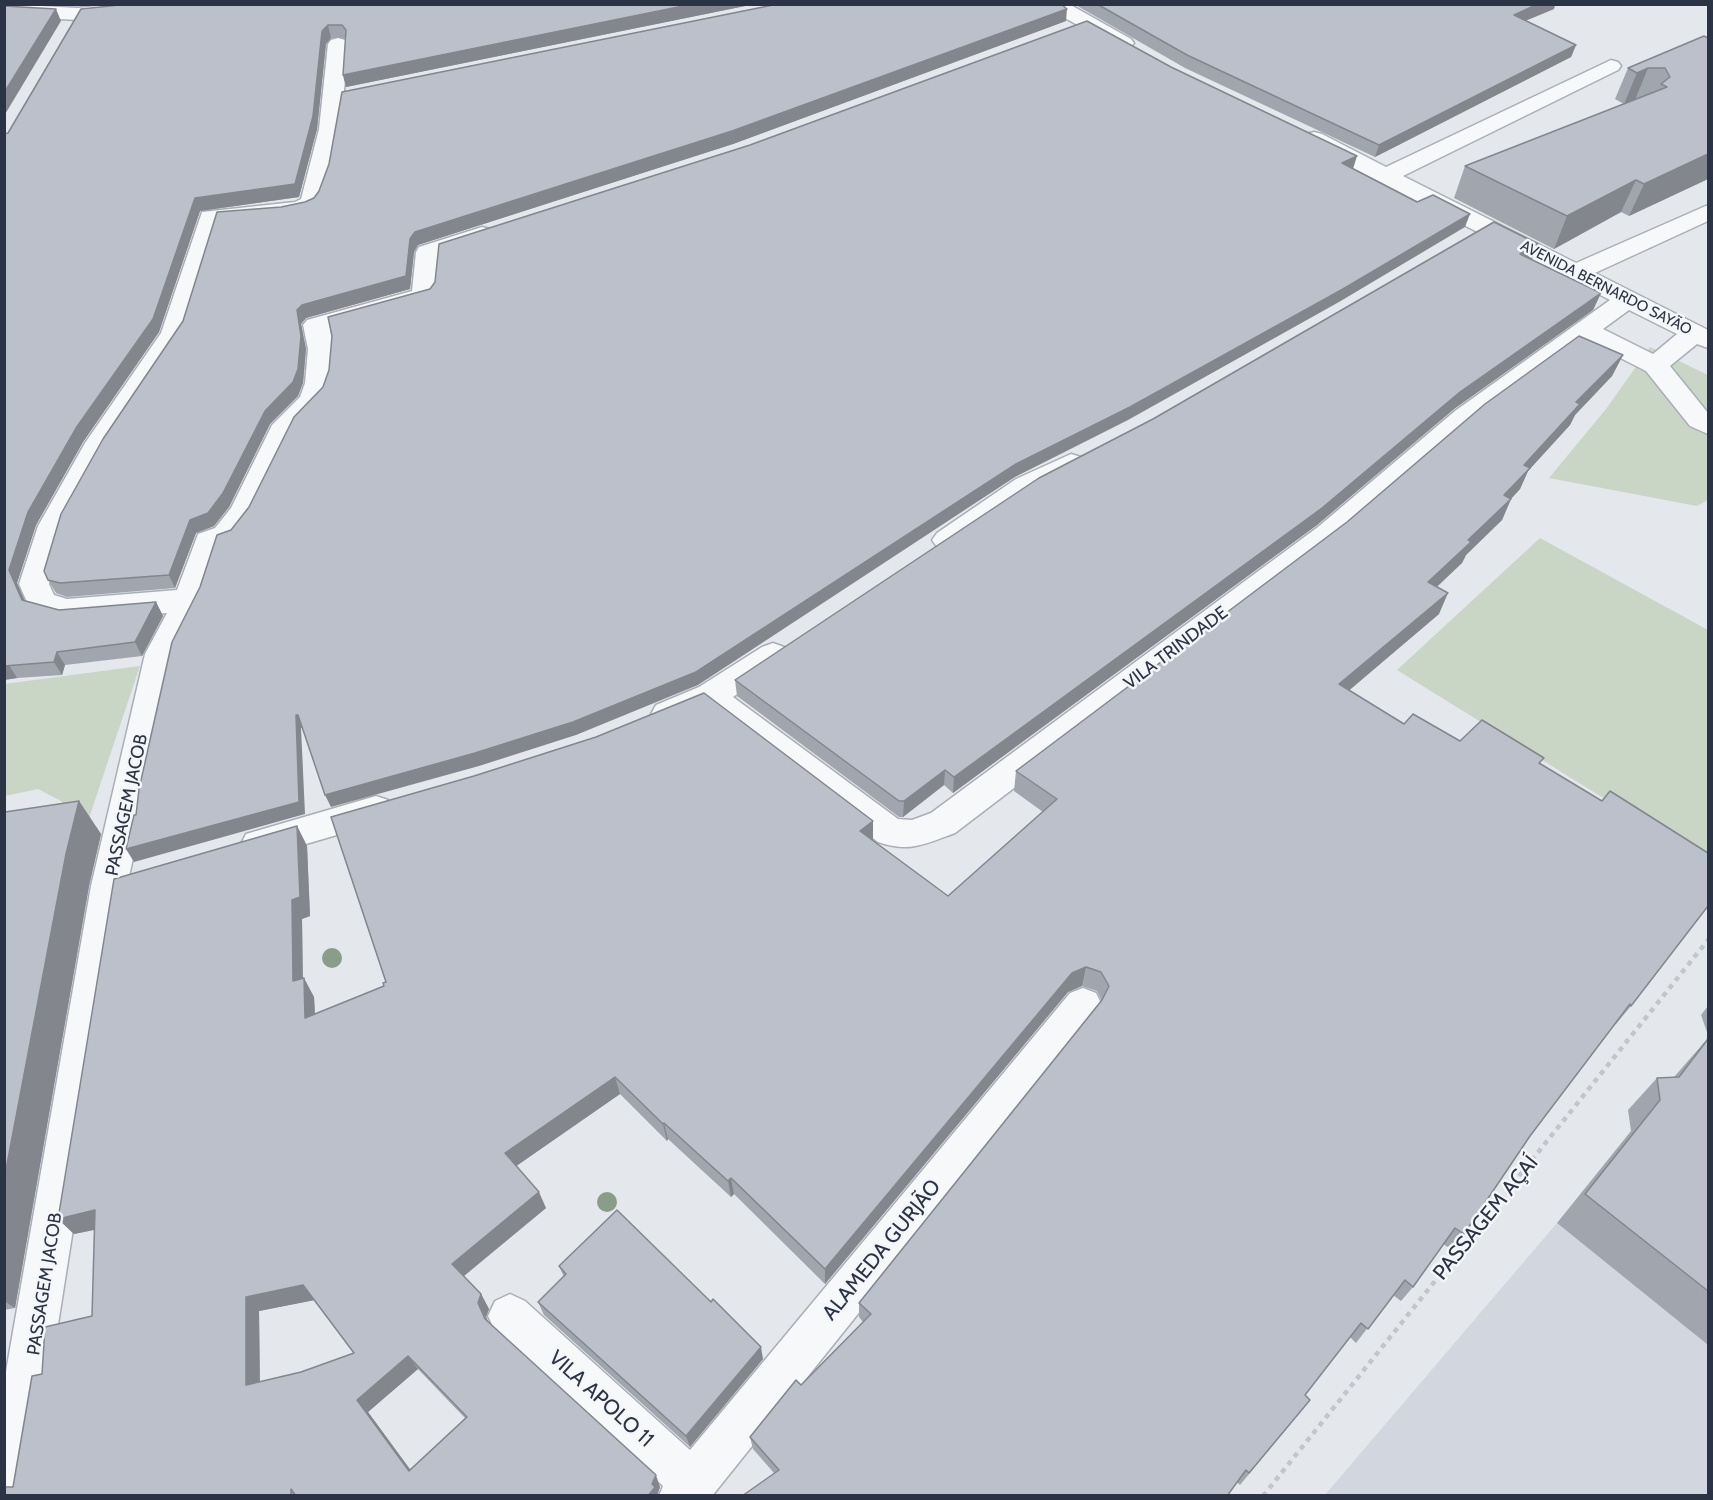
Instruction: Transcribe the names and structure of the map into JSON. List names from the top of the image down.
{
  "streets": {
    "street": [
      "AVENIDA BERNARDO SAYÃO",
      "VILA TRINDADE",
      "PASSAGEM JACOB",
      "ALAMEDA GURJÃO",
      "VILA APOLO 11"
    ],
    "path": ["PASSAGEM AÇAÍ"]
  },
  "crossings": [
    ["AVENIDA BERNARDO SAYÃO", "VILA TRINDADE"],
    ["ALAMEDA GURJÃO", "VILA APOLO 11"]
  ]
}
